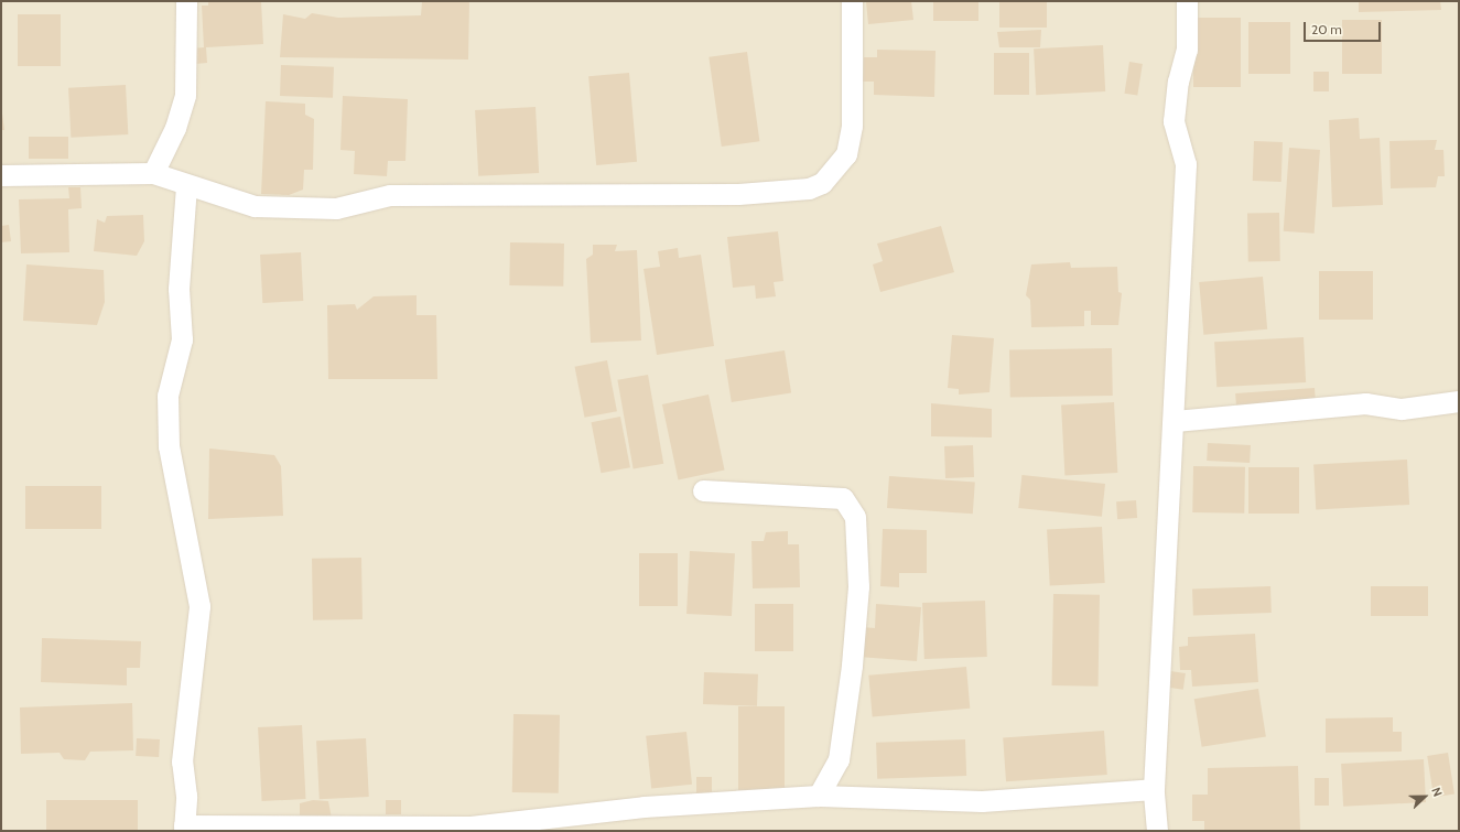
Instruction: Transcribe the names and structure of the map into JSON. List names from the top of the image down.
{
  "scale_bar": "20 m",
  "north": "right"
}
